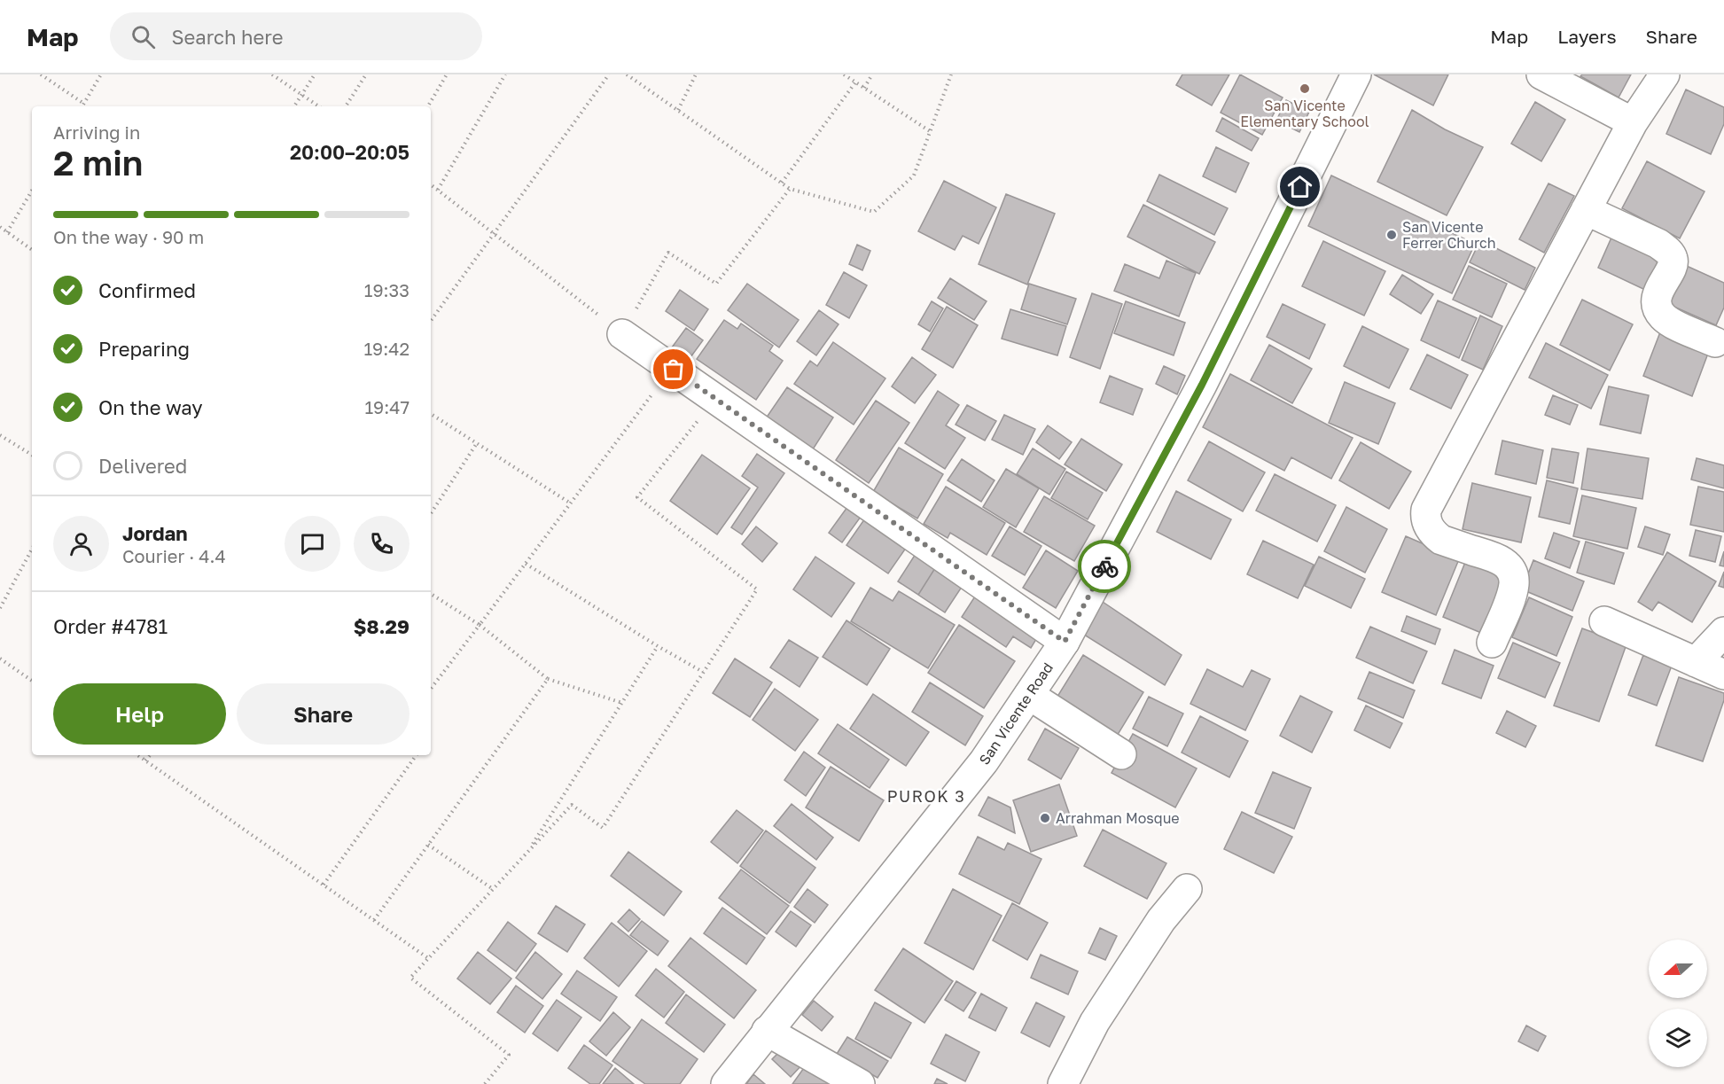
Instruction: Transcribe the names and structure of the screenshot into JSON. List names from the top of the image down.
{
  "streets": {
    "street": ["San Vicente Road"]
  },
  "districts": ["PUROK 3"],
  "places": ["San Vicente Elementary School", "San Vicente Ferrer Church", "Arrahman Mosque"],
  "north": "left",
  "page": {
    "header": "Map",
    "search": "Search here",
    "nav": ["Map", "Layers", "Share"],
    "heading": ["2 min", "Arriving in", "20:00–20:05"],
    "panel": [
      "Jordan",
      "Courier · 4.4",
      "Order #4781",
      "$8.29"
    ],
    "bar": "On the way · 90 m",
    "list": [
      ["Confirmed", "19:33"],
      ["Preparing", "19:42"],
      ["On the way", "19:47"],
      "Delivered"
    ],
    "buttons": ["Help", "Share"]
  }
}
